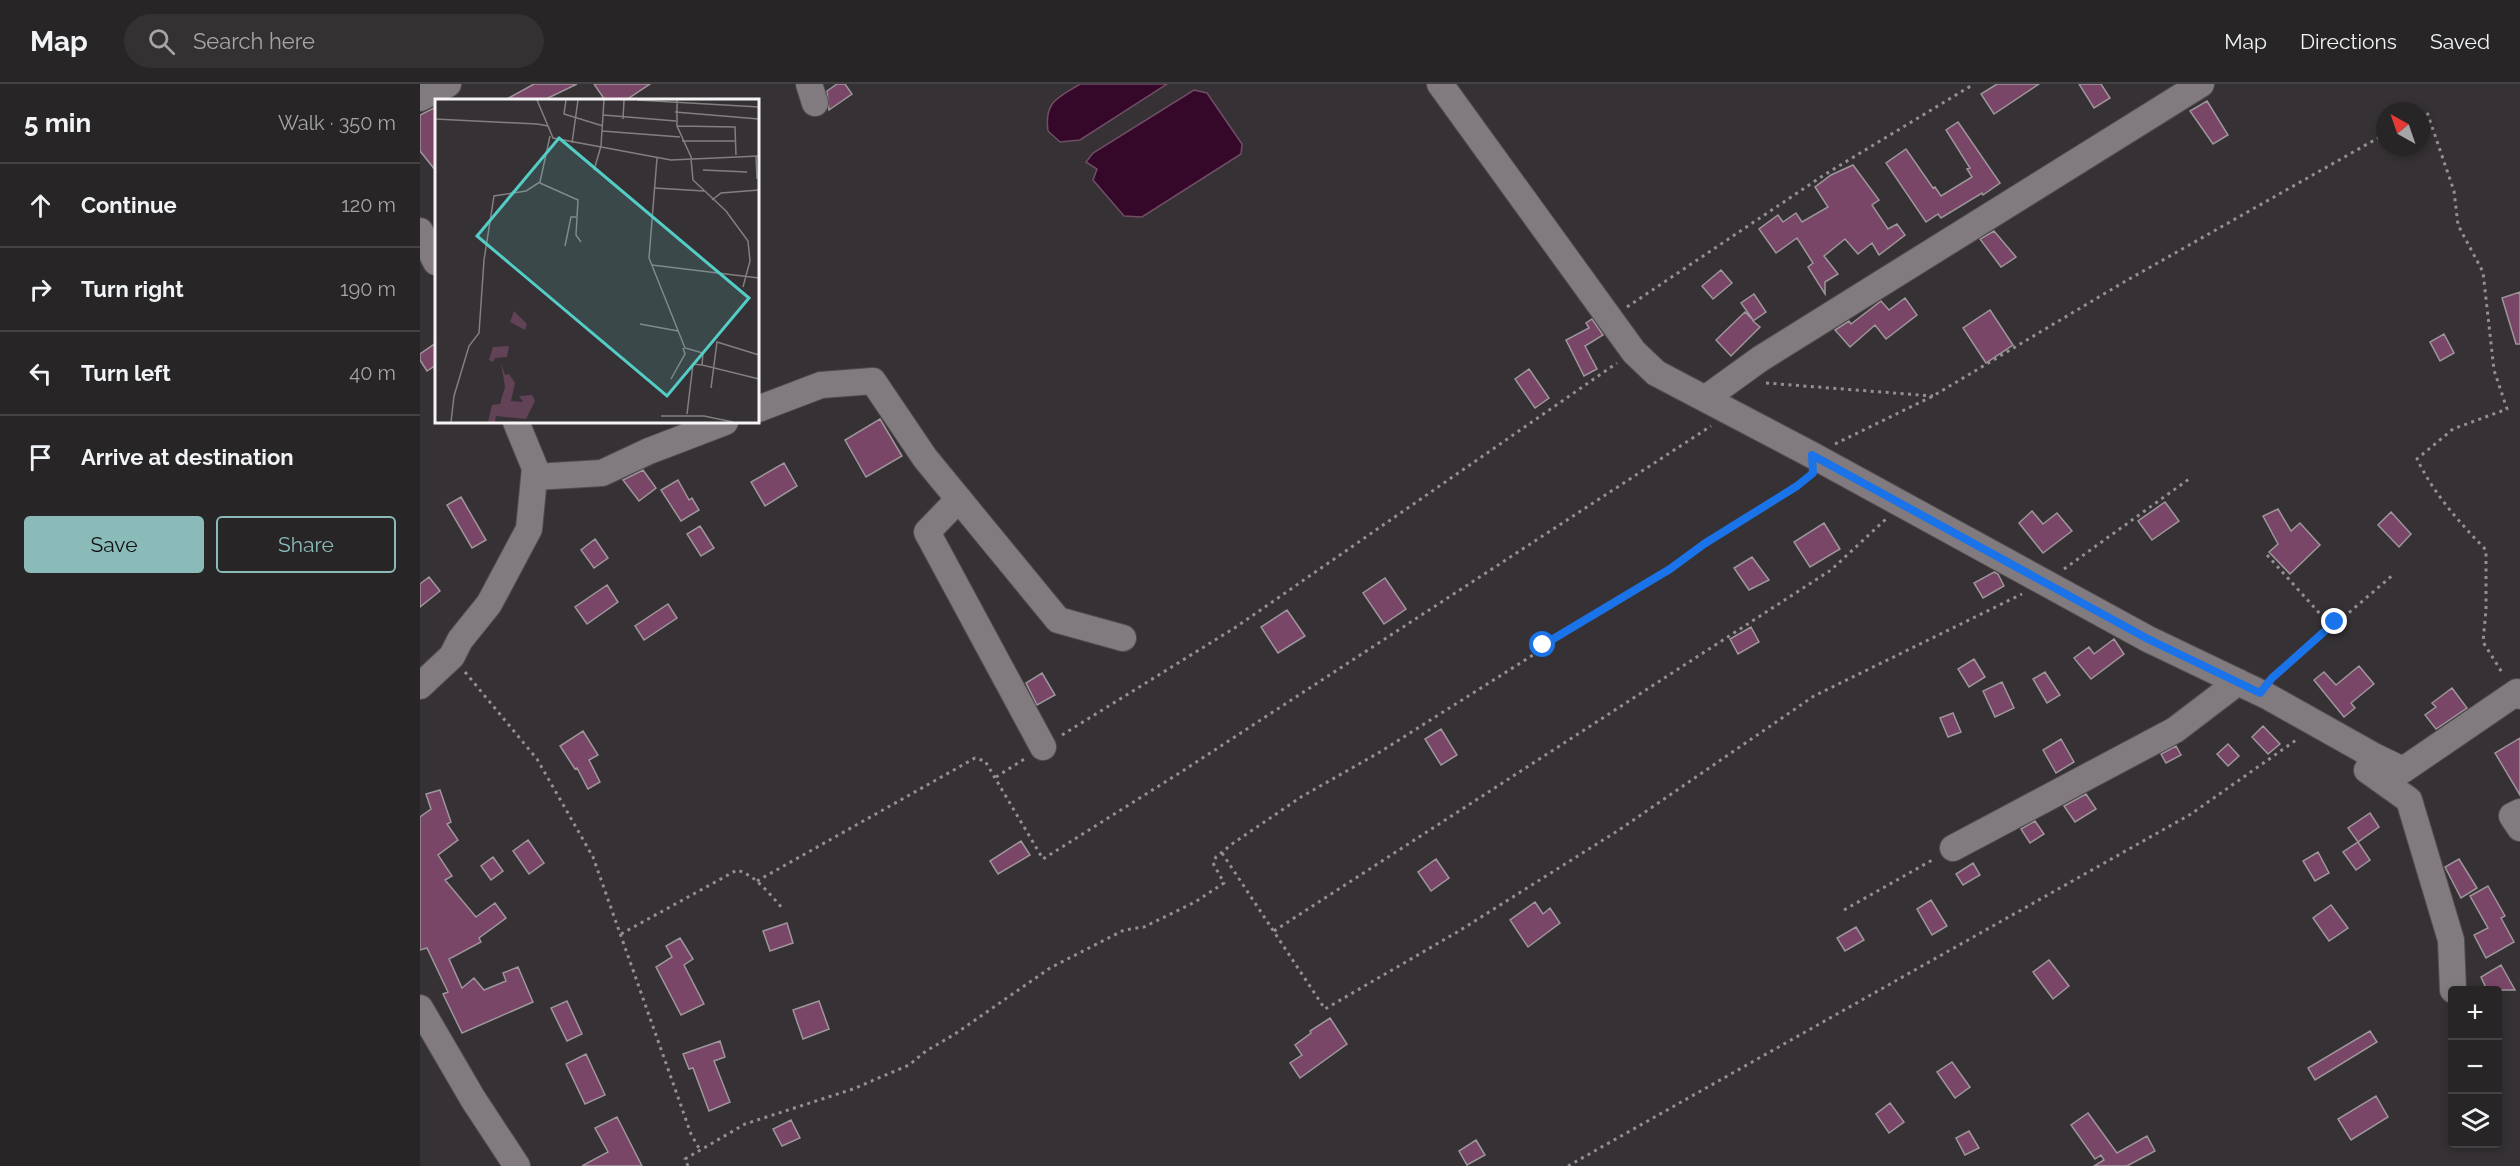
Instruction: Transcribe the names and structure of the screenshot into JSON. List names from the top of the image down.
{
  "north": "top left",
  "page": {
    "header": "Map",
    "search": "Search here",
    "nav": ["Map", "Directions", "Saved"],
    "heading": ["5 min", "Walk · 350 m"],
    "list": [
      ["Continue", "120 m"],
      ["Turn right", "190 m"],
      ["Turn left", "40 m"],
      "Arrive at destination"
    ],
    "buttons": ["Save", "Share"],
    "map_buttons": ["+", "−"]
  }
}
